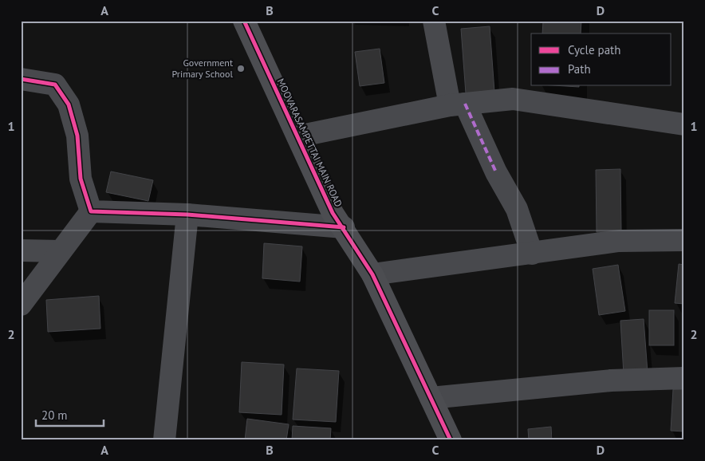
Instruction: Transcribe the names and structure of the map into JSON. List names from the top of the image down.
{
  "streets": {
    "street": ["MOOVARASAMPETTAI MAIN ROAD"]
  },
  "places": ["Government Primary School"],
  "legend": ["Cycle path", "Path"],
  "scale_bar": "20 m",
  "grid": {
    "columns": [
      "A",
      "B",
      "C",
      "D"
    ],
    "rows": ["1", "2"]
  }
}
